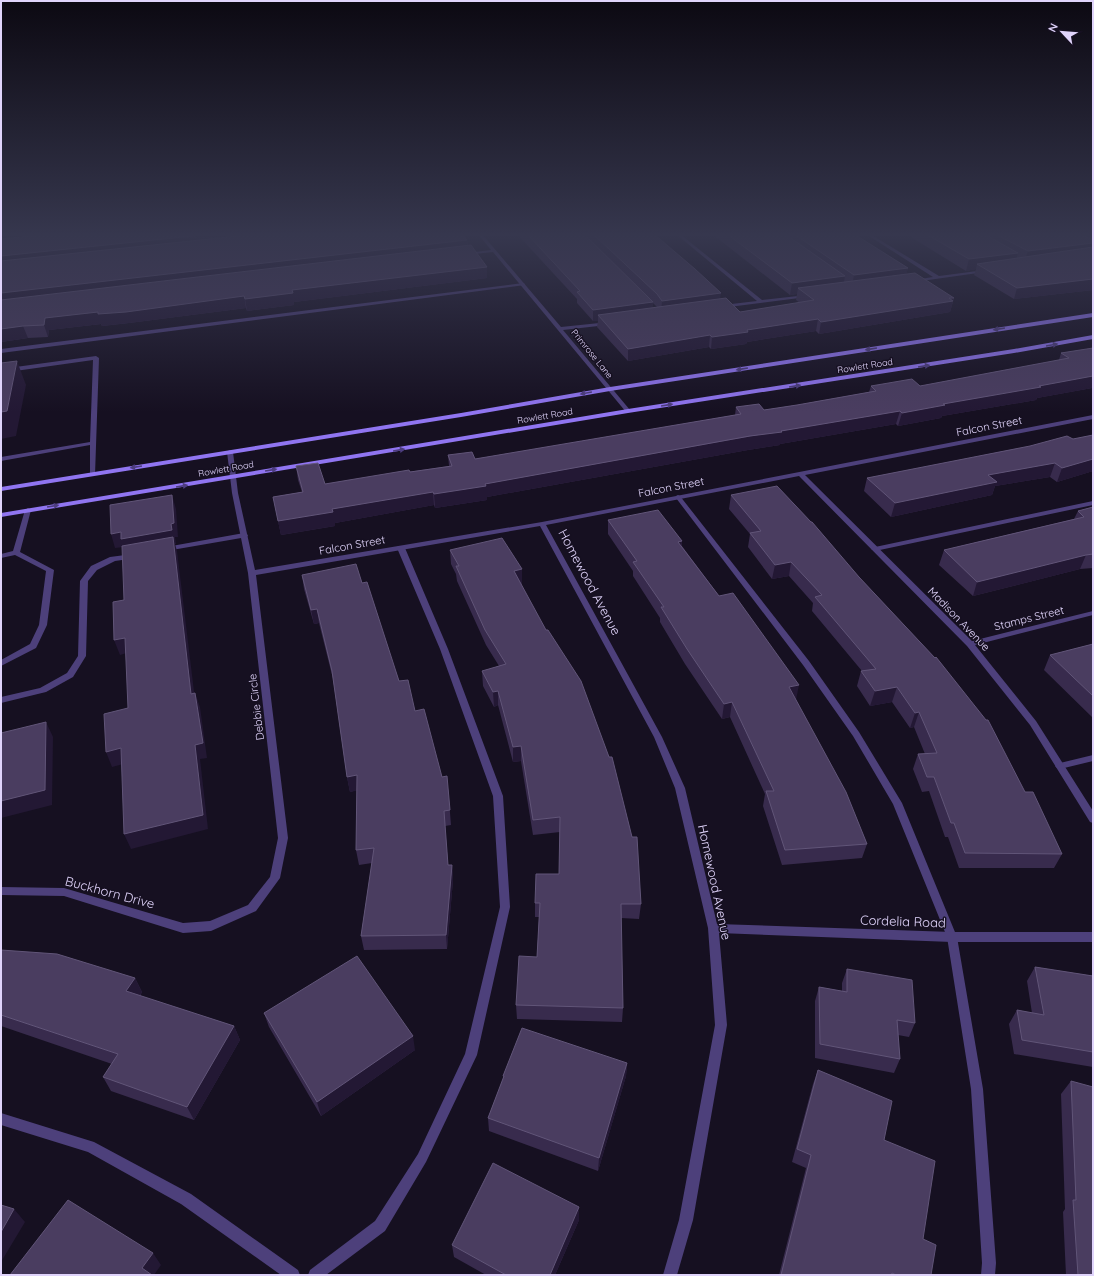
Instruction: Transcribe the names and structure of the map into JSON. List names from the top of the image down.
{
  "streets": {
    "main road": ["Rowlett Road"],
    "street": [
      "Primrose Lane",
      "Falcon Street",
      "Homewood Avenue",
      "Stamps Street",
      "Madison Avenue",
      "Debbie Circle",
      "Buckhorn Drive",
      "Cordelia Road"
    ]
  },
  "crossings": [
    ["Primrose Lane", "Rowlett Road"],
    ["Rowlett Road", "Debbie Circle"],
    ["Falcon Street", "Homewood Avenue"],
    ["Falcon Street", "Madison Avenue"],
    ["Falcon Street", "Debbie Circle"],
    ["Homewood Avenue", "Cordelia Road"],
    ["Stamps Street", "Madison Avenue"],
    ["Debbie Circle", "Buckhorn Drive"]
  ],
  "north": "top left"
}
